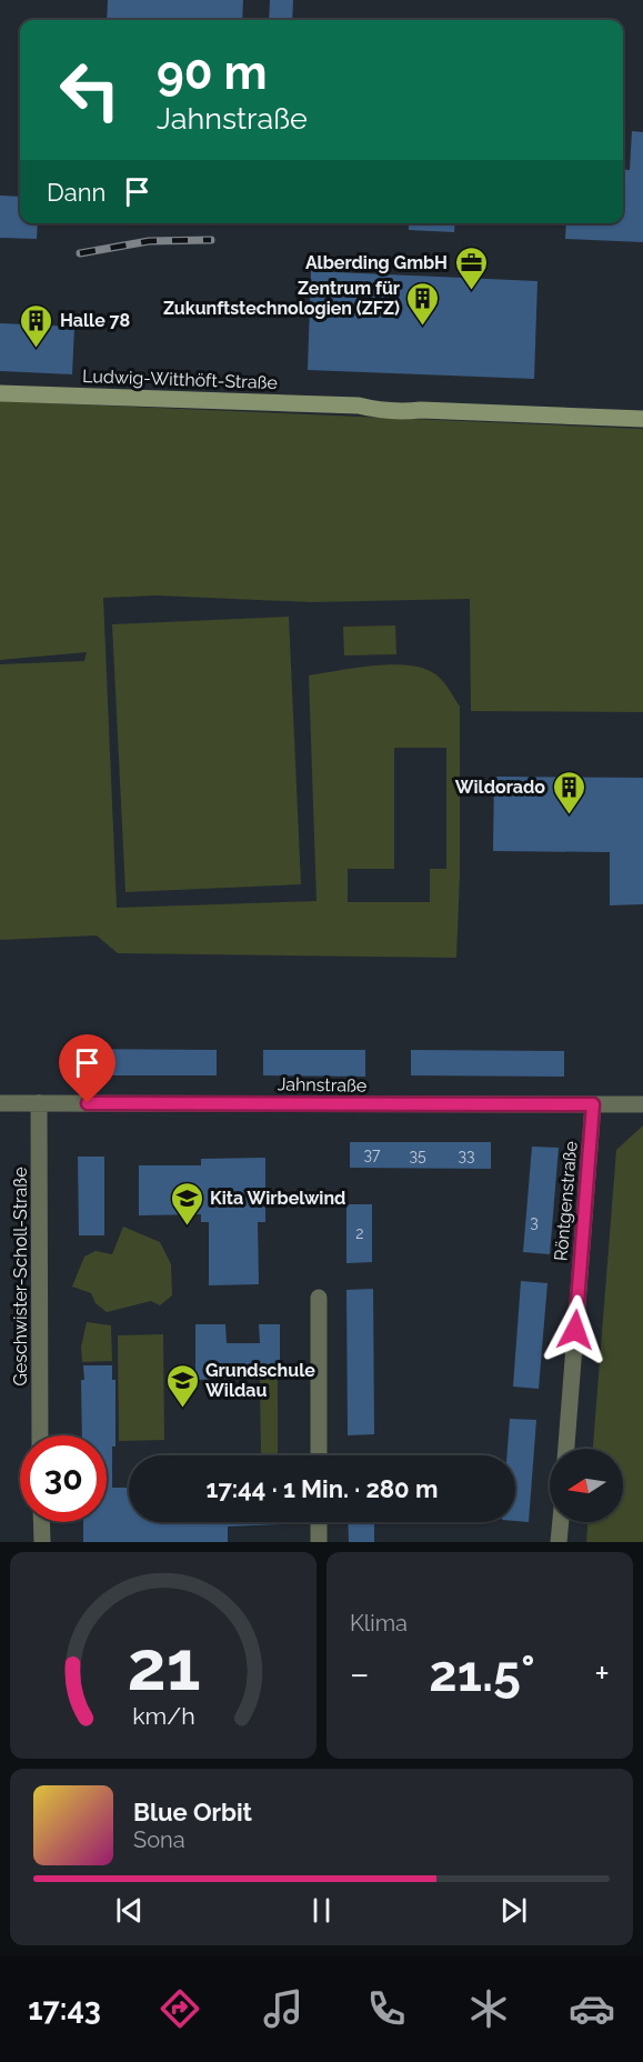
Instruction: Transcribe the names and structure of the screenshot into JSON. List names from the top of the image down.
{
  "streets": {
    "street": [
      "Ludwig-Witthöft-Straße",
      "Jahnstraße",
      "Röntgenstraße",
      "Geschwister-Scholl-Straße"
    ]
  },
  "crossings": [
    ["Jahnstraße", "Röntgenstraße"],
    ["Jahnstraße", "Geschwister-Scholl-Straße"]
  ],
  "places": {
    "office": ["Alberding GmbH"],
    "building": ["Zentrum für Zukunftstechnologien (ZFZ)", "Halle 78", "Wildorado"],
    "school or university": ["Kita Wirbelwind", "Grundschule Wildau"]
  },
  "house_numbers": [
    "37",
    "35",
    "33",
    "3",
    "2"
  ],
  "north": "left",
  "page": {
    "turn": ["90 m", "Jahnstraße"],
    "then": "Dann",
    "limit": "30",
    "trip": "17:44 · 1 Min. · 280 m",
    "tile": "Klima",
    "heat": ["−", "21.5°", "+"],
    "song": ["Blue Orbit", "Sona"],
    "tabs": "17:43",
    "gauge": ["21", "km/h"]
  }
}
